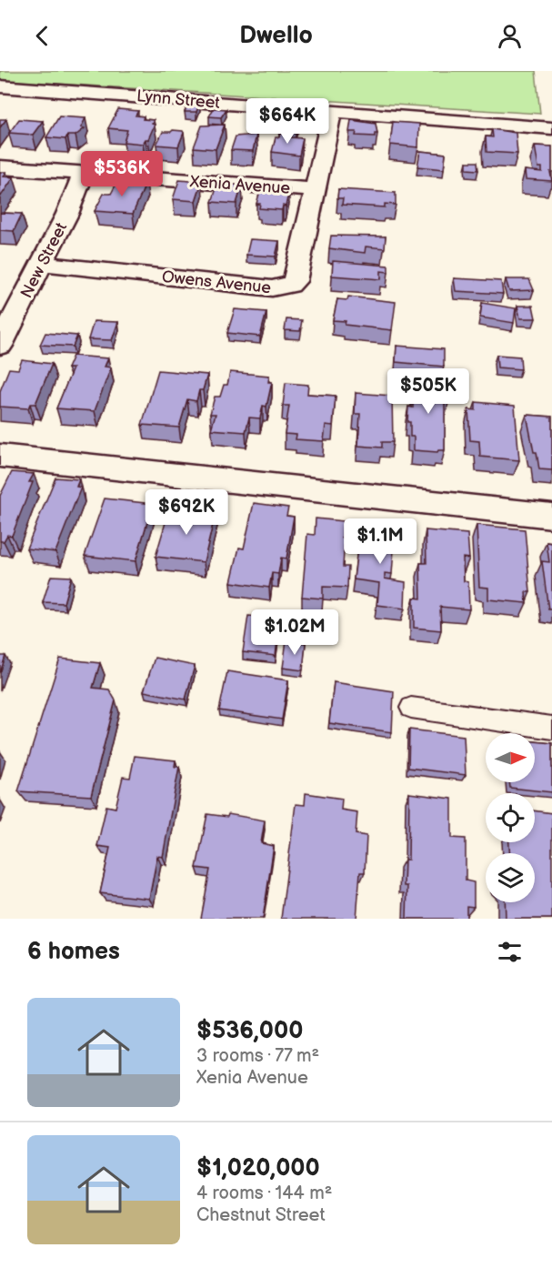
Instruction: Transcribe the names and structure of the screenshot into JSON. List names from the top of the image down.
{
  "streets": {
    "street": [
      "Lynn Street",
      "Xenia Avenue",
      "New Street",
      "Owens Avenue"
    ]
  },
  "crossings": [
    ["Xenia Avenue", "New Street"],
    ["Xenia Avenue", "Owens Avenue"],
    ["New Street", "Owens Avenue"]
  ],
  "north": "right",
  "page": {
    "header": "Dwello",
    "price": [
      "$664K",
      "$536K",
      "$505K",
      "$692K",
      "$1.1M",
      "$1.02M"
    ],
    "heading": "6 homes",
    "list": [
      {
        "name": "$536,000",
        "note": "3 rooms · 77 m² · Xenia Avenue"
      },
      {
        "name": "$1,020,000",
        "note": "4 rooms · 144 m² · Chestnut Street"
      }
    ]
  }
}
